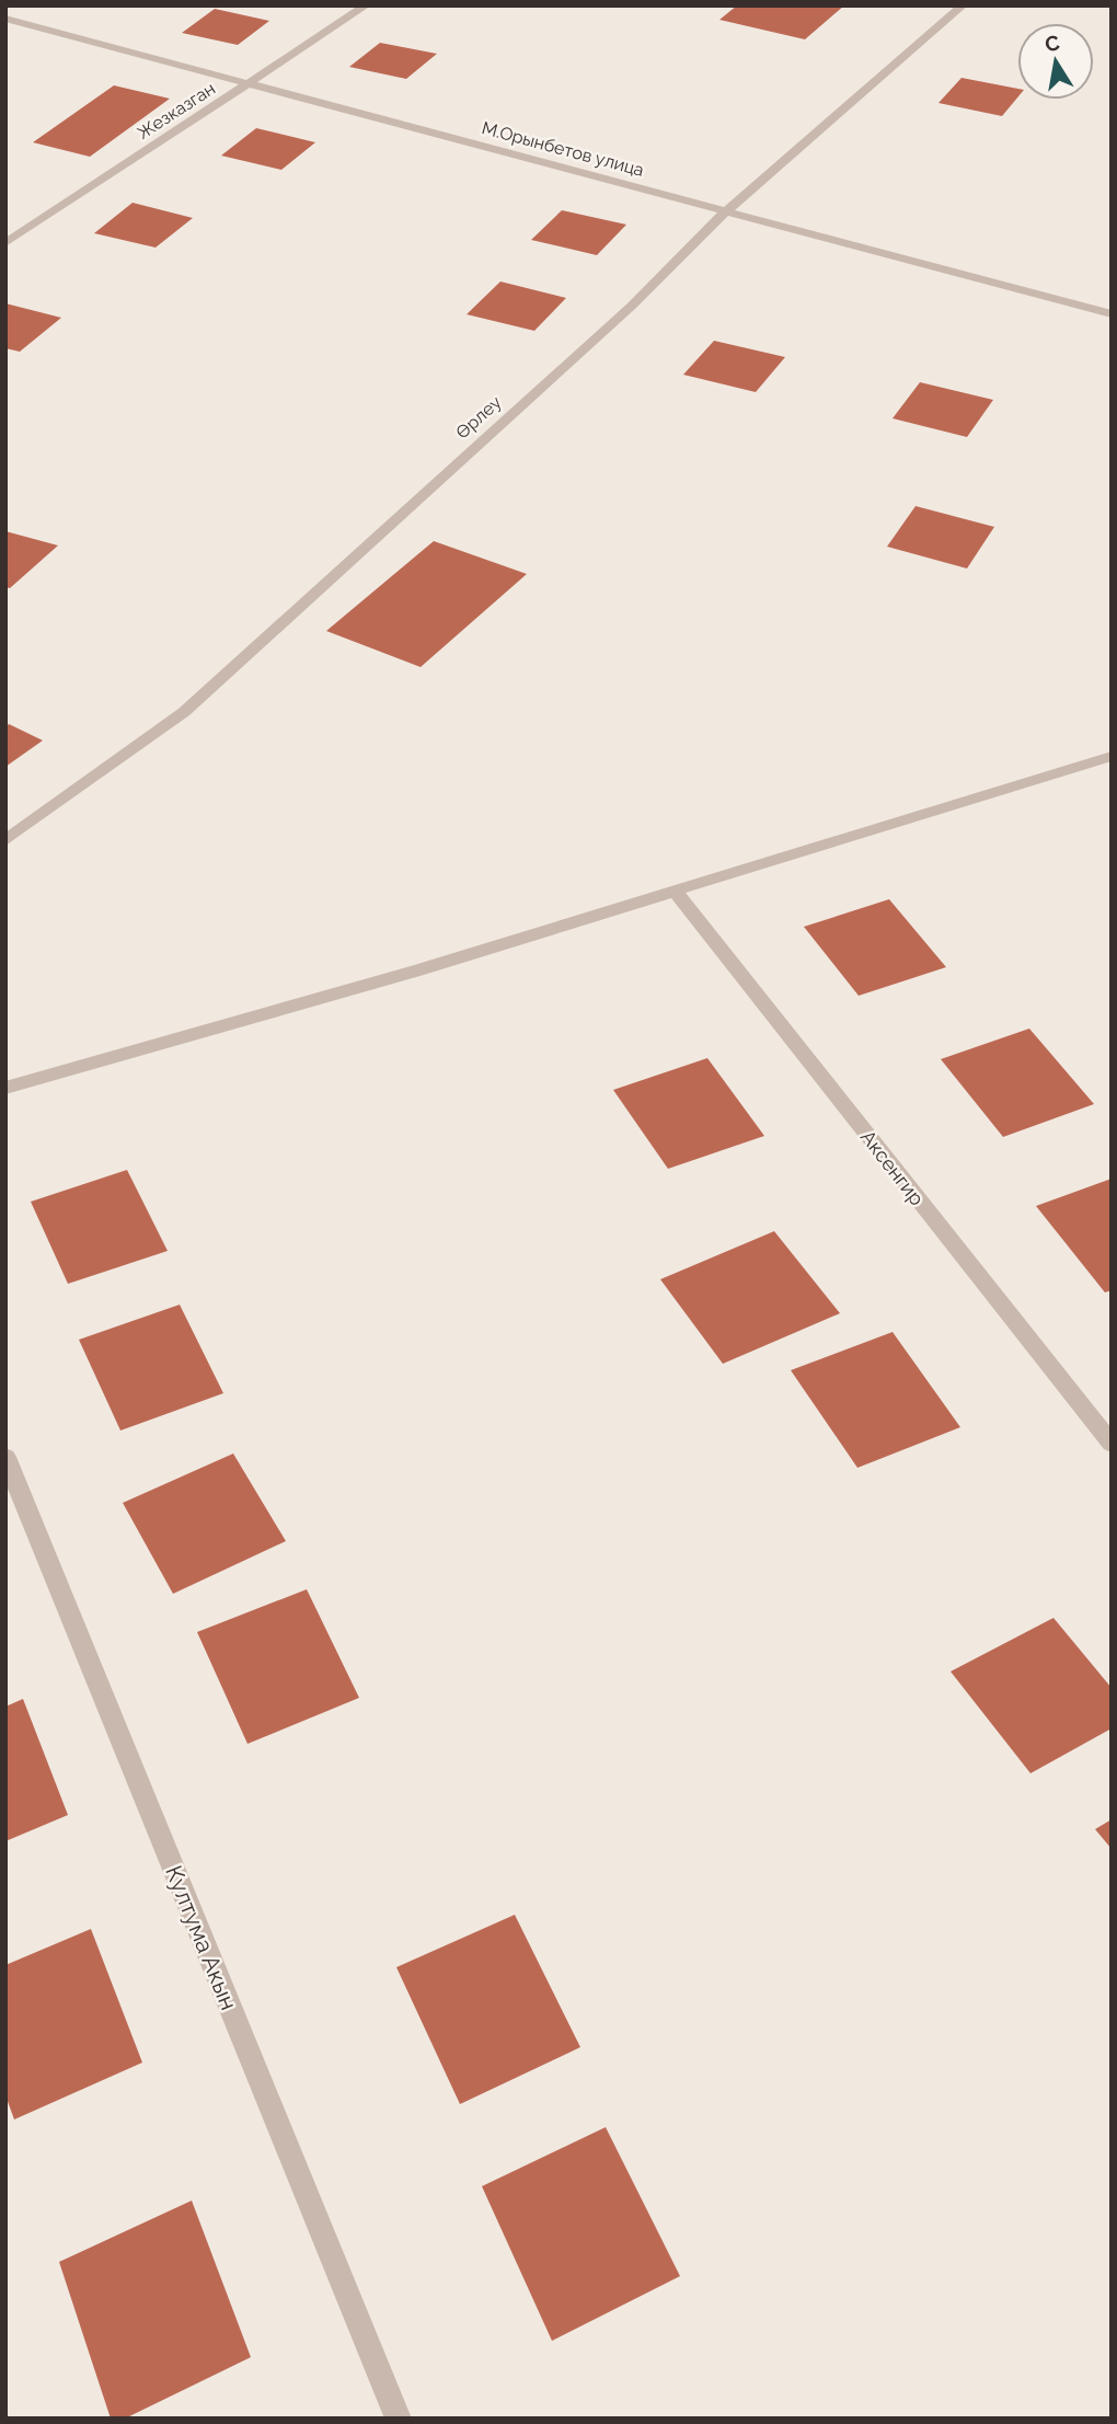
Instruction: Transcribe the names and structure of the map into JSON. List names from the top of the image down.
{
  "streets": {
    "street": [
      "Жезказган",
      "М.Орынбетов улица",
      "Өрлеу",
      "Аксенгир",
      "Култума Акын"
    ]
  },
  "crossings": [
    ["Жезказган", "М.Орынбетов улица"],
    ["М.Орынбетов улица", "Өрлеу"]
  ],
  "north": "top"
}
